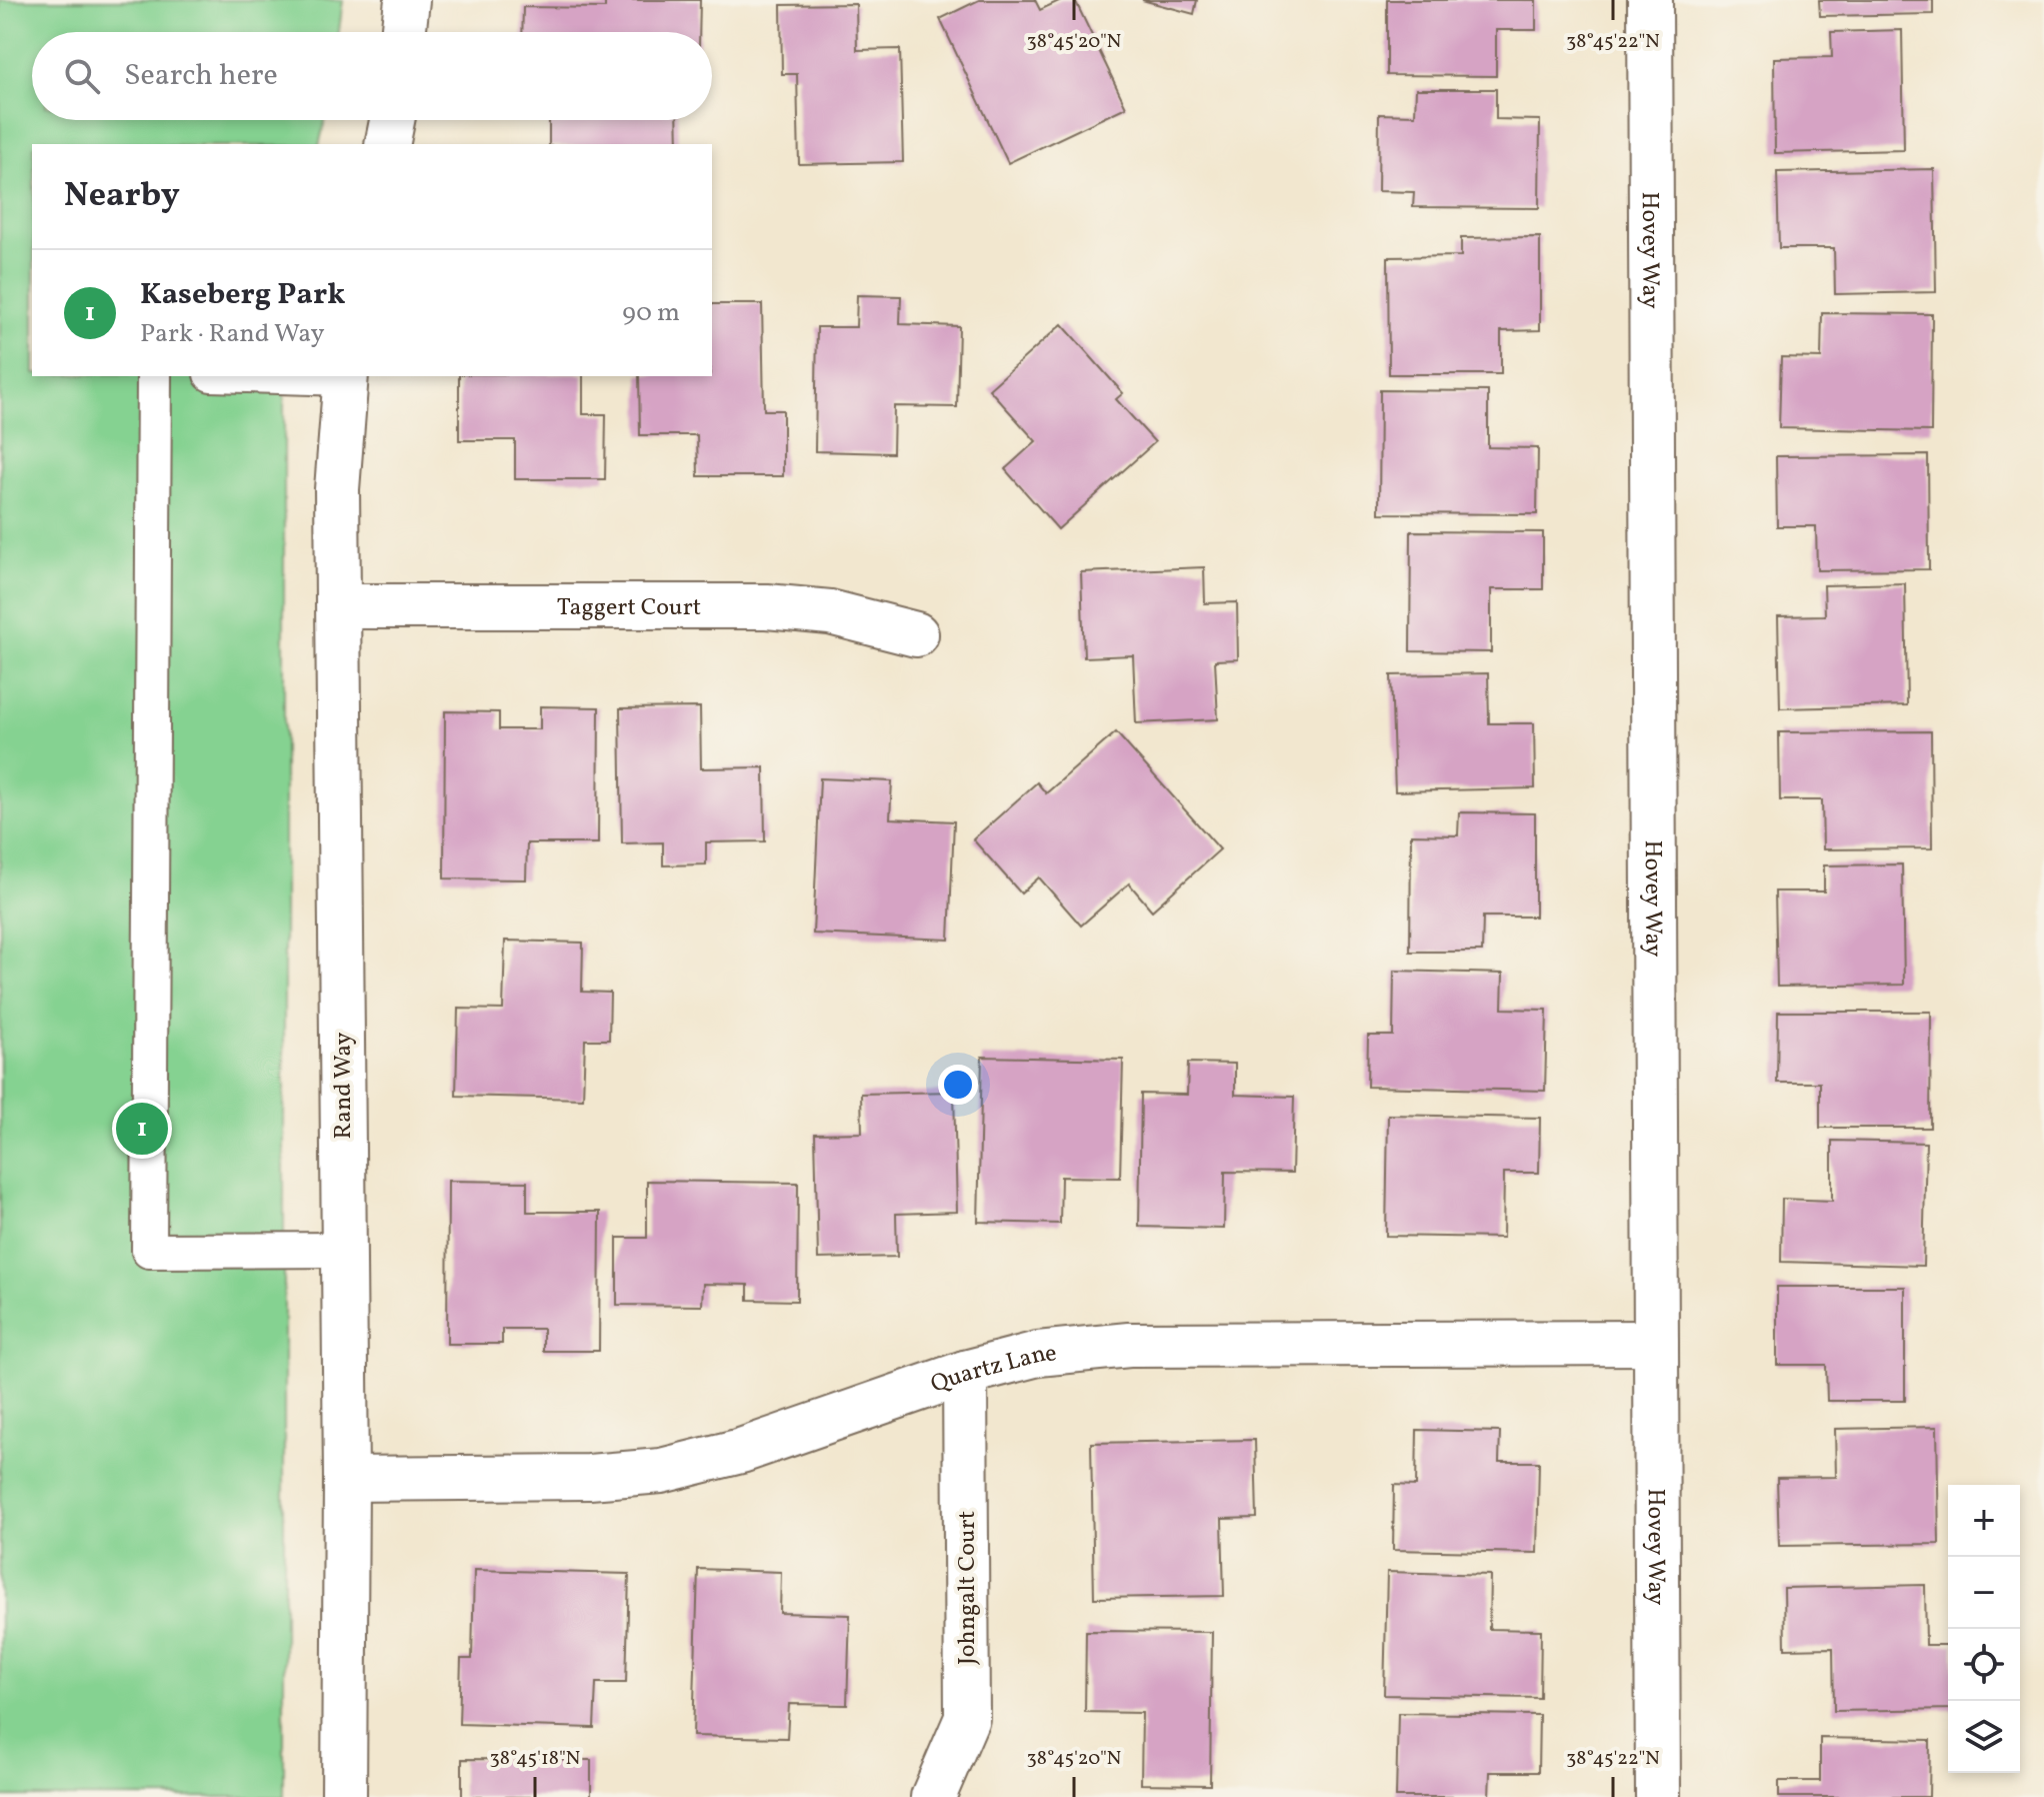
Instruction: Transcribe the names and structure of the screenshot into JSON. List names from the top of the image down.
{
  "streets": {
    "street": [
      "Hovey Way",
      "Taggert Court",
      "Rand Way",
      "Quartz Lane",
      "Johngalt Court"
    ]
  },
  "crossings": [
    ["Hovey Way", "Quartz Lane"],
    ["Taggert Court", "Rand Way"],
    ["Rand Way", "Quartz Lane"],
    ["Quartz Lane", "Johngalt Court"]
  ],
  "page": {
    "search": "Search here",
    "heading": "Nearby",
    "list": [
      {
        "mark": "1",
        "name": "Kaseberg Park",
        "note": "Park · Rand Way",
        "value": "90 m"
      }
    ],
    "pins": "1",
    "map_buttons": ["+", "−"]
  },
  "coordinates": ["38°45'20\"N", "38°45'22\"N", "38°45'18\"N"]
}
